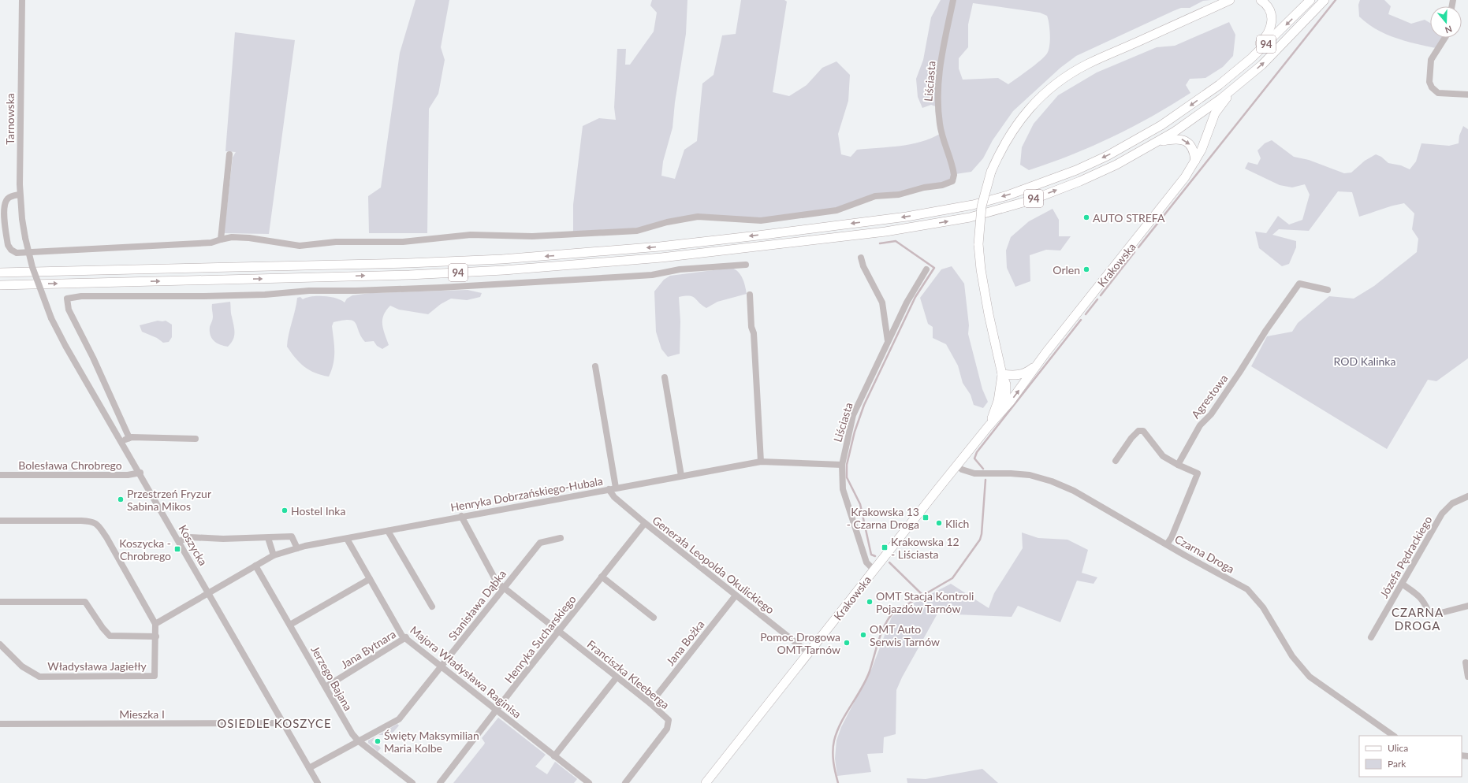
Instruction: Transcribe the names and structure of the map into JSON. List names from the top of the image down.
{
  "streets": {
    "main road": ["94", "Krakowska"],
    "street": [
      "Liściasta",
      "Tarnowska",
      "Agrestowa",
      "Bolesława Chrobrego",
      "Henryka Dobrzańskiego-Hubala",
      "Koszycka",
      "Czarna Droga",
      "Józefa Pędrackiego",
      "Generała Leopolda Okulickiego",
      "Stanisława Dąbka",
      "Henryka Sucharskiego",
      "Jana Bożka",
      "Jana Bytnara",
      "Władysława Jagiełły",
      "Majora Władysława Raginisa",
      "Franciszka Kleeberga",
      "Jerzego Bajana",
      "Mieszka I"
    ]
  },
  "crossings": [
    ["94", "Krakowska"],
    ["Liściasta", "Krakowska"],
    ["Liściasta", "Henryka Dobrzańskiego-Hubala"],
    ["Tarnowska", "Koszycka"],
    ["Krakowska", "Czarna Droga"],
    ["Krakowska", "Generała Leopolda Okulickiego"],
    ["Bolesława Chrobrego", "Koszycka"],
    ["Henryka Dobrzańskiego-Hubala", "Koszycka"],
    ["Henryka Dobrzańskiego-Hubala", "Generała Leopolda Okulickiego"],
    ["Henryka Dobrzańskiego-Hubala", "Majora Władysława Raginisa"],
    ["Henryka Dobrzańskiego-Hubala", "Franciszka Kleeberga"],
    ["Henryka Dobrzańskiego-Hubala", "Jerzego Bajana"],
    ["Koszycka", "Stanisława Dąbka"],
    ["Koszycka", "Mieszka I"],
    ["Generała Leopolda Okulickiego", "Henryka Sucharskiego"],
    ["Generała Leopolda Okulickiego", "Jana Bożka"],
    ["Stanisława Dąbka", "Majora Władysława Raginisa"],
    ["Stanisława Dąbka", "Franciszka Kleeberga"],
    ["Stanisława Dąbka", "Jerzego Bajana"],
    ["Henryka Sucharskiego", "Majora Władysława Raginisa"],
    ["Henryka Sucharskiego", "Franciszka Kleeberga"],
    ["Jana Bożka", "Franciszka Kleeberga"],
    ["Jana Bytnara", "Majora Władysława Raginisa"],
    ["Jana Bytnara", "Jerzego Bajana"]
  ],
  "districts": ["CZARNA DROGA", "OSIEDLE KOSZYCE"],
  "parks": ["ROD Kalinka"],
  "places": {
    "other": [
      "AUTO STREFA",
      "Orlen",
      "Przestrzeń Fryzur Sabina Mikos",
      "Hostel Inka",
      "Klich",
      "OMT Stacja Kontroli Pojazdów Tarnów",
      "OMT Auto Serwis Tarnów",
      "Pomoc Drogowa OMT Tarnów",
      "Święty Maksymilian Maria Kolbe"
    ],
    "transit": ["Krakowska 13 - Czarna Droga", "Krakowska 12 - Liściasta", "Koszycka - Chrobrego"]
  },
  "legend": ["Ulica", "Park"],
  "north": "bottom"
}
